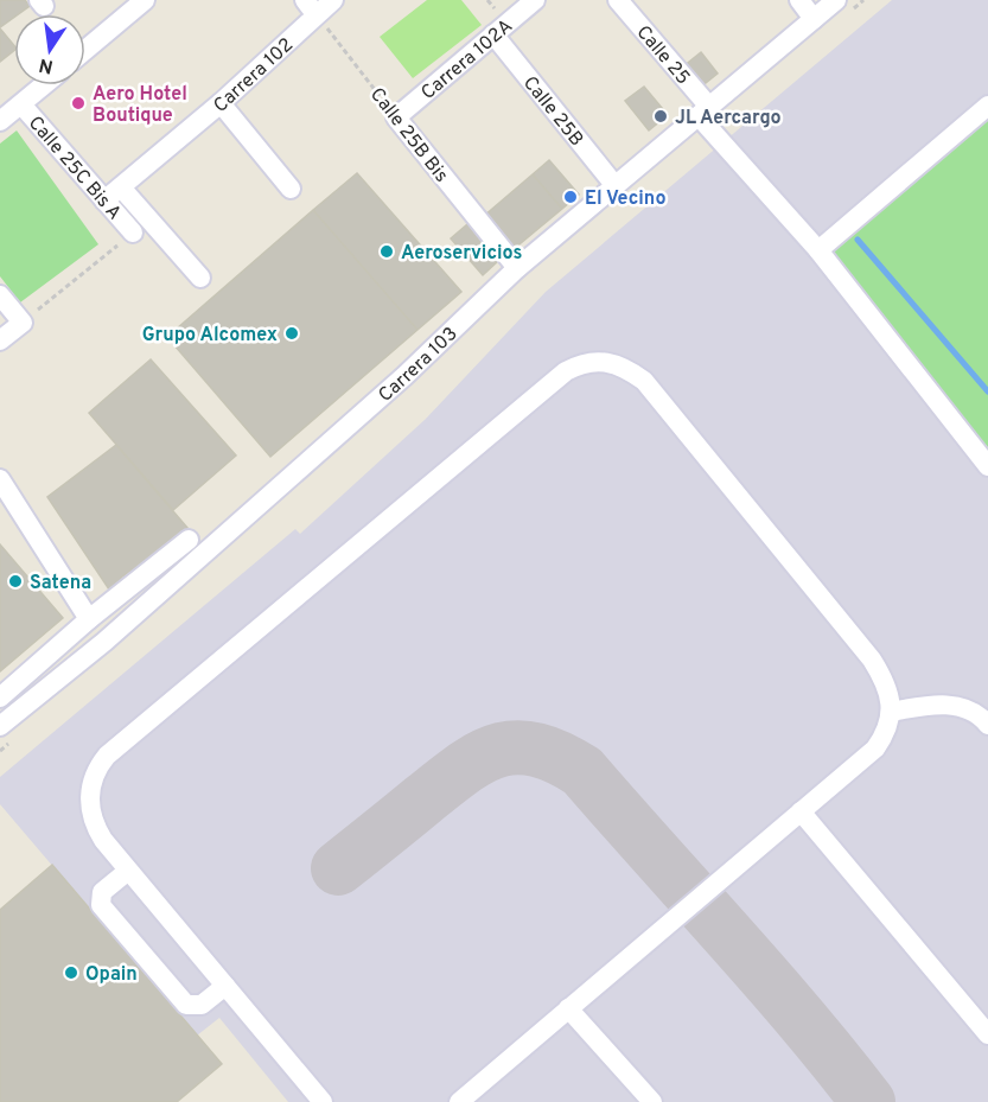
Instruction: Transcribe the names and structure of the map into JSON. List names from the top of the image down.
{
  "streets": {
    "street": [
      "Calle 25",
      "Carrera 102A",
      "Carrera 102",
      "Calle 25B",
      "Calle 25B Bis",
      "Calle 25C Bis A",
      "Carrera 103"
    ]
  },
  "crossings": [
    ["Calle 25", "Carrera 103"],
    ["Carrera 102A", "Calle 25B"],
    ["Carrera 102A", "Calle 25B Bis"],
    ["Carrera 102", "Calle 25B Bis"],
    ["Carrera 102", "Calle 25C Bis A"],
    ["Calle 25B", "Carrera 103"],
    ["Calle 25B Bis", "Carrera 103"]
  ],
  "places": [
    "Aero Hotel Boutique",
    "JL Aercargo",
    "El Vecino",
    "Aeroservicios",
    "Grupo Alcomex",
    "Satena",
    "Opain"
  ],
  "north": "bottom"
}
